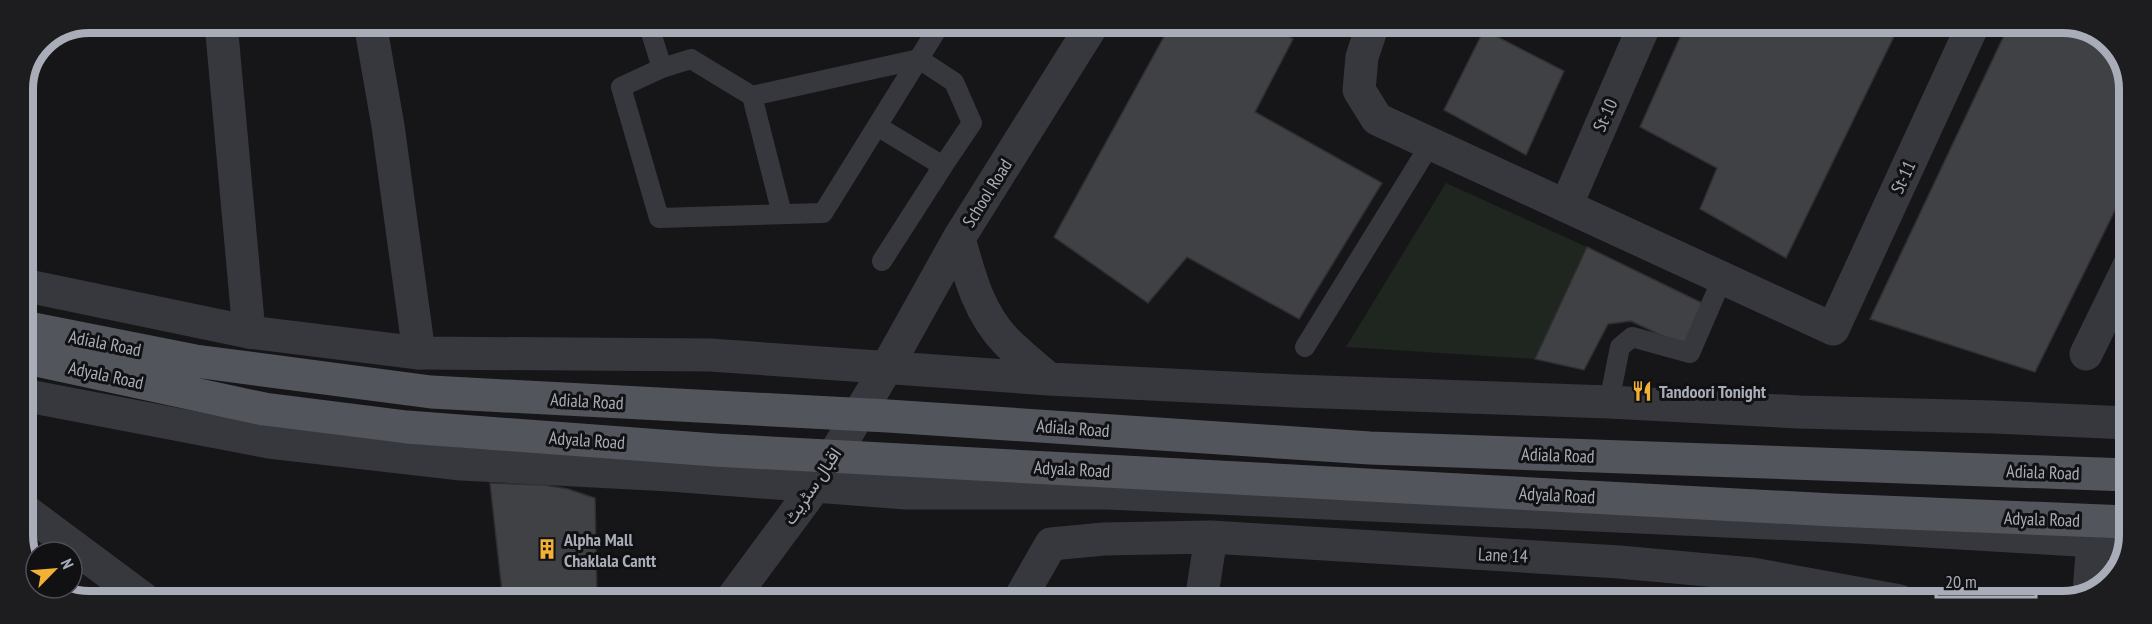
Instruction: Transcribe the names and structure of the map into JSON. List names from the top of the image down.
{
  "streets": {
    "main road": ["Adiala Road", "Adyala Road"],
    "street": [
      "St-10",
      "St-11",
      "School Road",
      "اقبال سٹریٹ",
      "Lane 14"
    ]
  },
  "crossings": [
    ["School Road", "اقبال سٹریٹ"]
  ],
  "places": {
    "restaurant": ["Tandoori Tonight"],
    "building": ["Alpha Mall Chaklala Cantt"]
  },
  "scale_bar": "20 m",
  "north": "top right"
}
